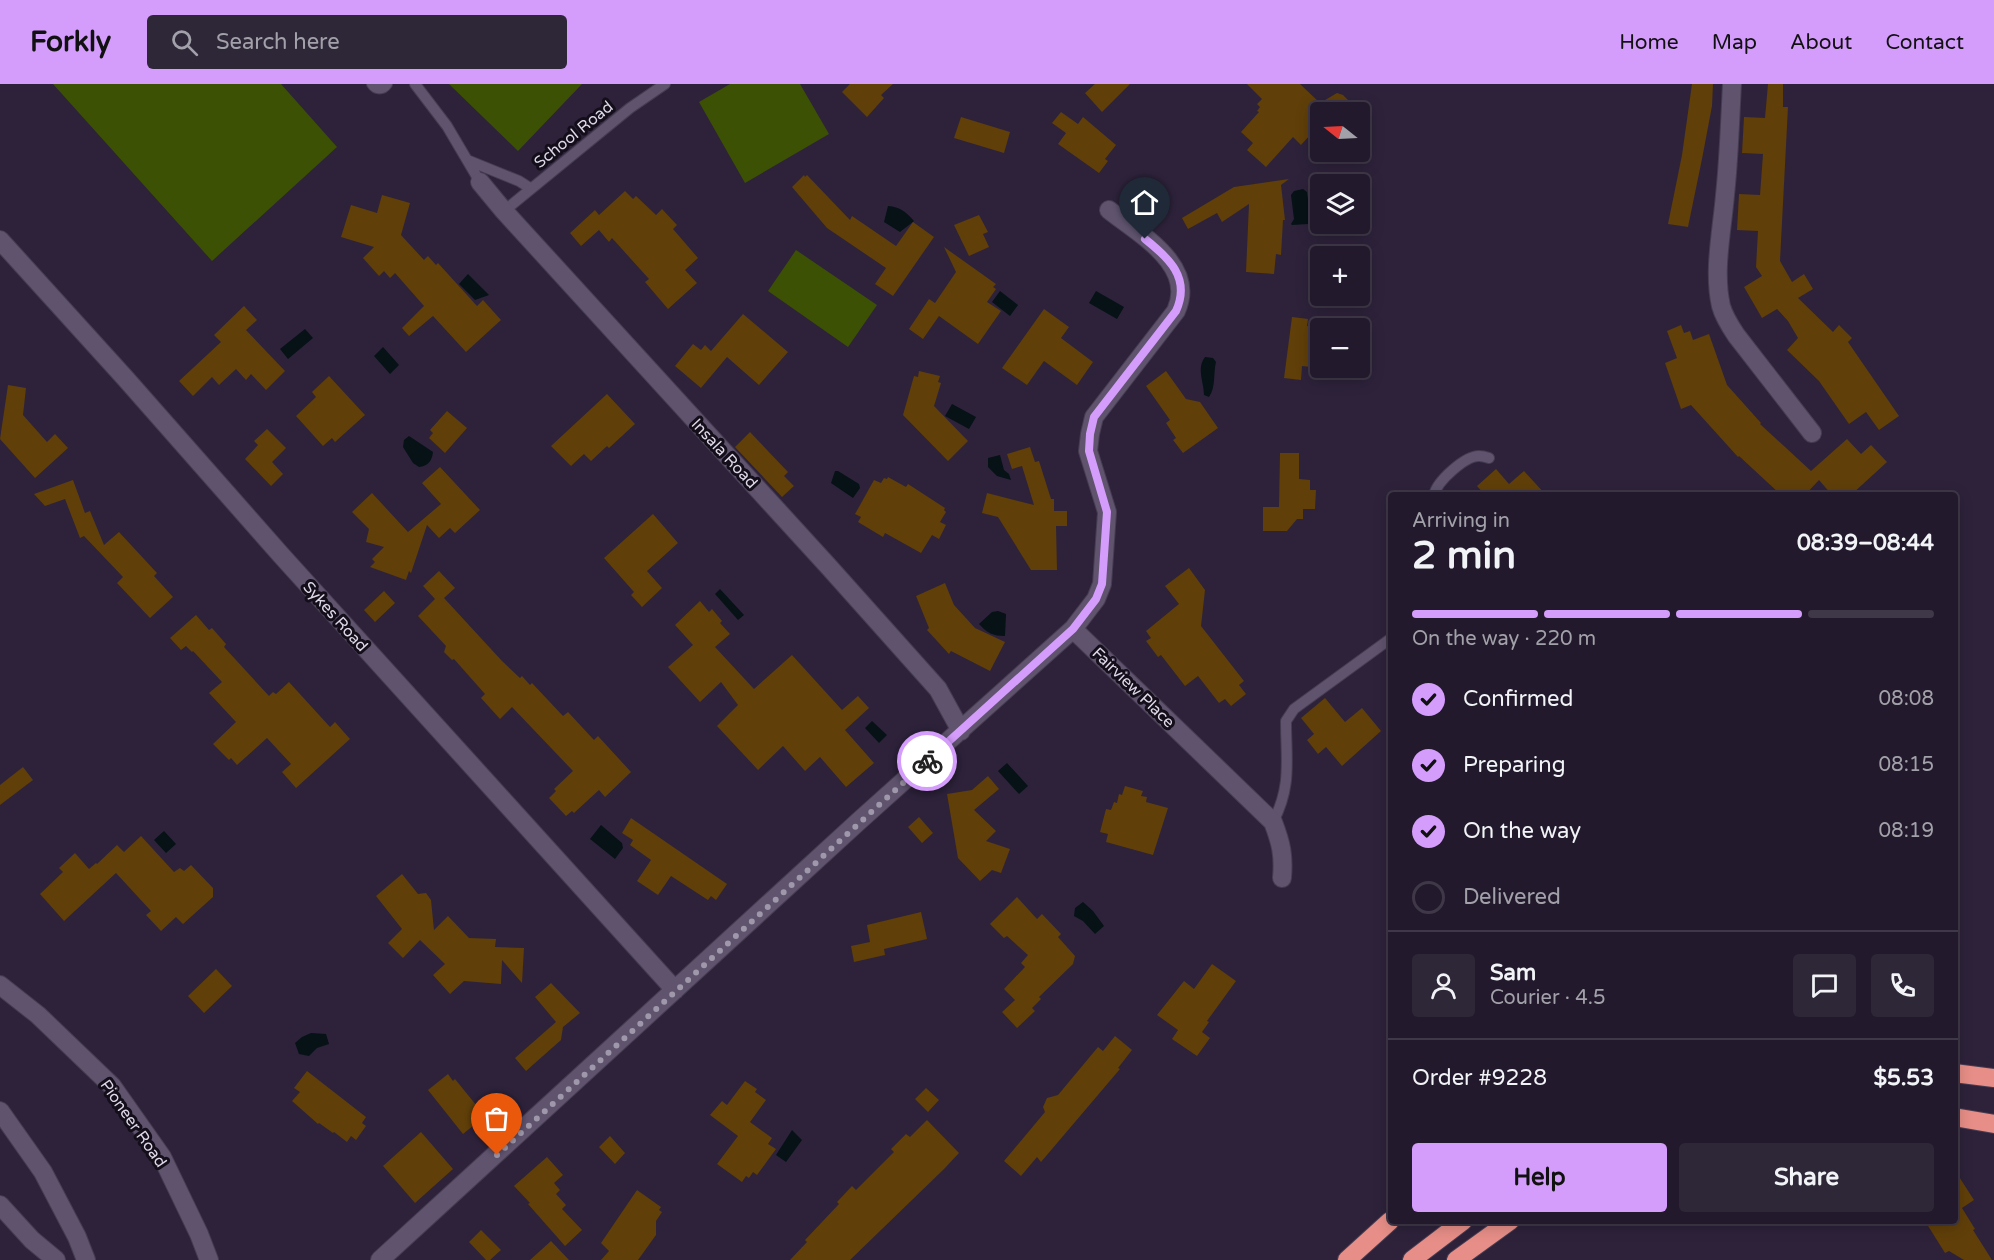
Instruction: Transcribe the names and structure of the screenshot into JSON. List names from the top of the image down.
{
  "streets": {
    "street": [
      "Insala Road",
      "Sykes Road",
      "Fairview Place",
      "Pioneer Road"
    ],
    "lane": ["School Road"]
  },
  "crossings": [
    ["School Road", "Insala Road"]
  ],
  "north": "left",
  "page": {
    "header": "Forkly",
    "search": "Search here",
    "nav": [
      "Home",
      "Map",
      "About",
      "Contact"
    ],
    "map_buttons": ["+", "−"],
    "heading": ["2 min", "Arriving in", "08:39–08:44"],
    "panel": [
      "Sam",
      "Courier · 4.5",
      "Order #9228",
      "$5.53"
    ],
    "bar": "On the way · 220 m",
    "list": [
      ["Confirmed", "08:08"],
      ["Preparing", "08:15"],
      ["On the way", "08:19"],
      "Delivered"
    ],
    "buttons": ["Help", "Share"]
  }
}
